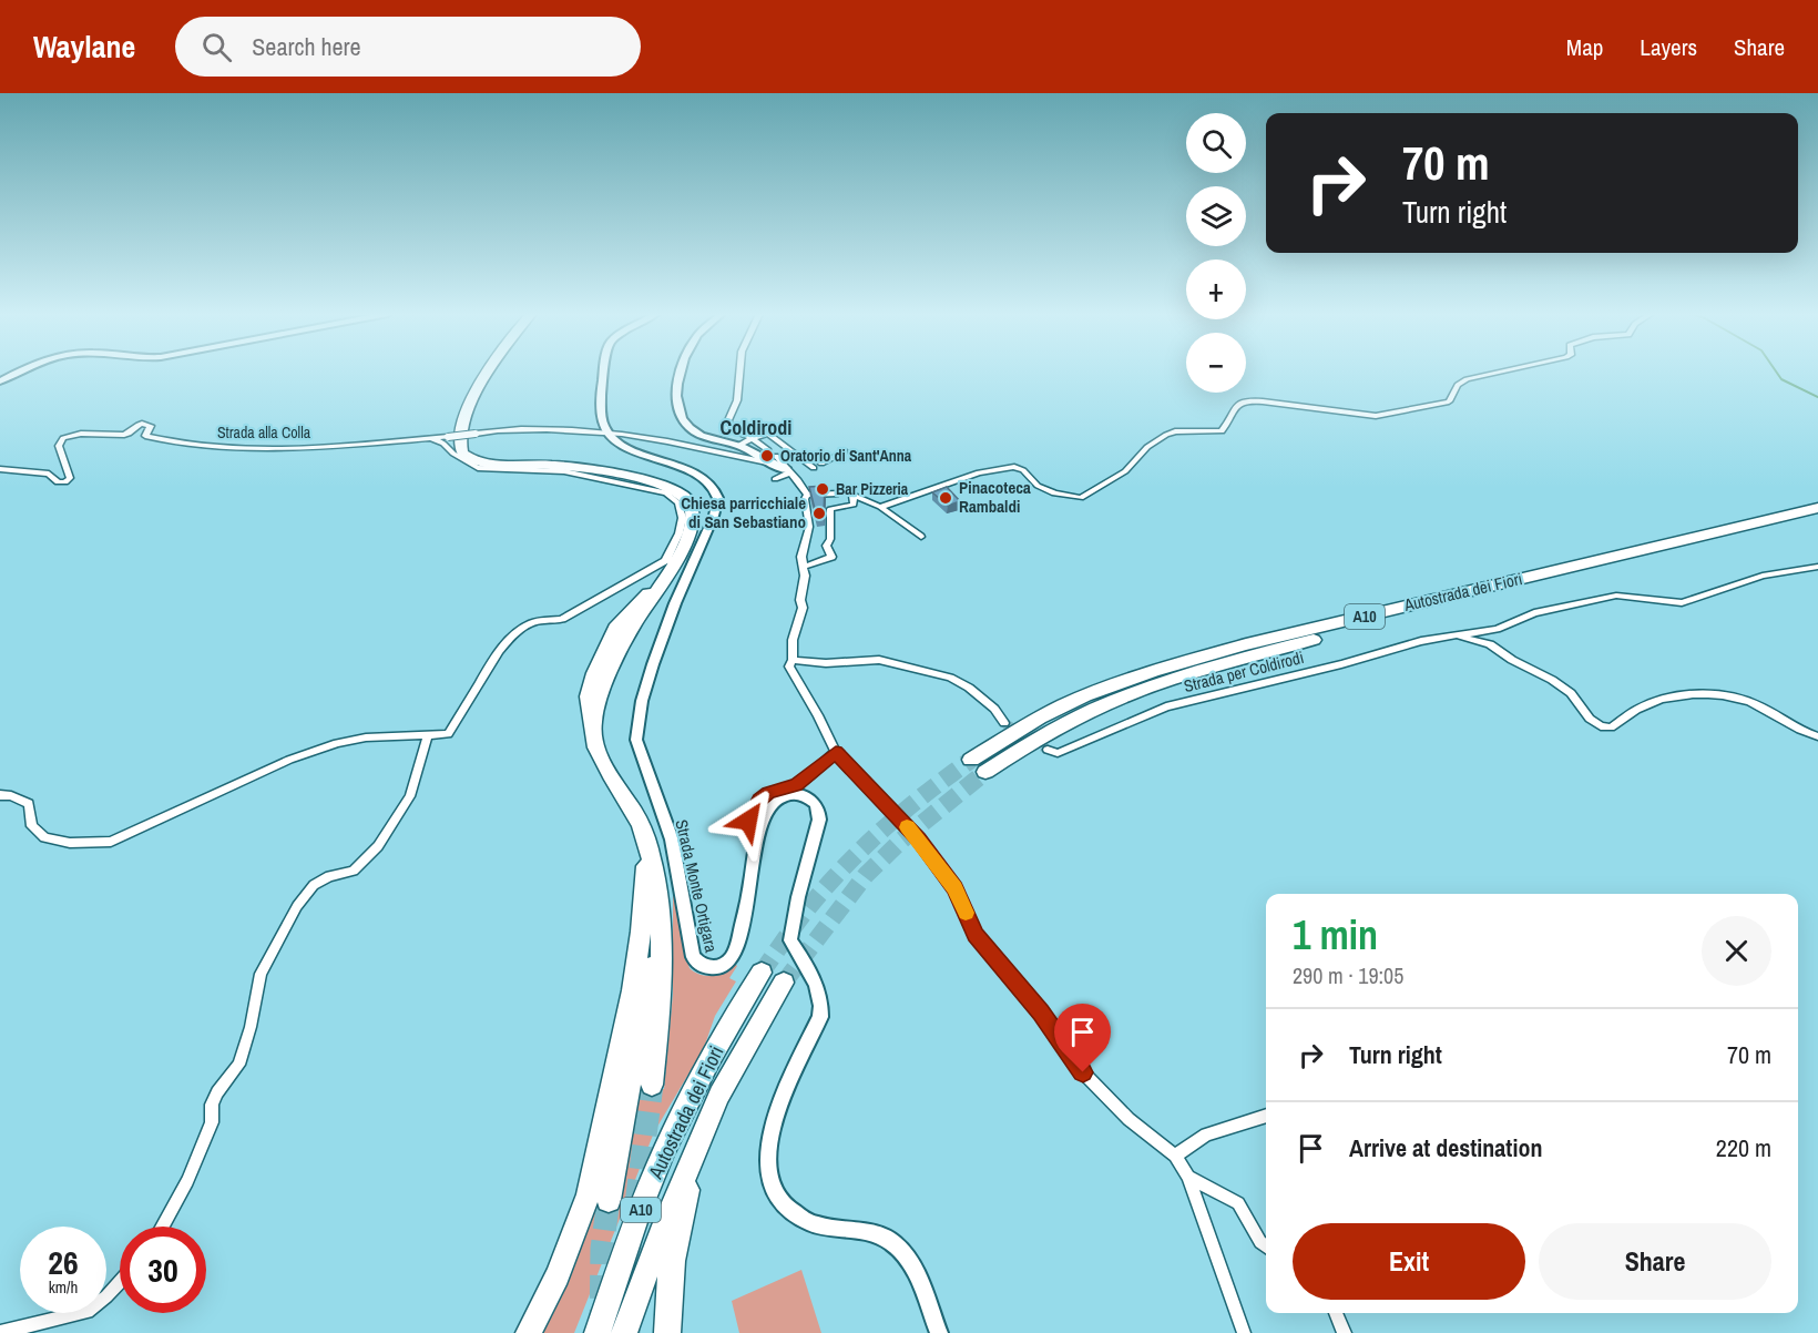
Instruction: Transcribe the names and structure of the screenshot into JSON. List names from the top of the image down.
{
  "streets": {
    "highway": ["Autostrada dei Fiori", "A10"],
    "main road": ["Strada Monte Ortigara"],
    "street": ["Strada alla Colla", "Strada per Coldirodi"]
  },
  "crossings": [
    ["Strada alla Colla", "Strada Monte Ortigara"]
  ],
  "districts": ["Coldirodi"],
  "places": [
    "Oratorio di Sant'Anna",
    "Bar Pizzeria",
    "Pinacoteca Rambaldi",
    "Chiesa parricchiale di San Sebastiano"
  ],
  "page": {
    "header": "Waylane",
    "search": "Search here",
    "nav": ["Map", "Layers", "Share"],
    "map_buttons": ["+", "−"],
    "turn": ["70 m", "Turn right"],
    "heading": ["1 min", "290 m · 19:05"],
    "list": [
      {
        "name": "Turn right",
        "value": "70 m"
      },
      {
        "name": "Arrive at destination",
        "value": "220 m"
      }
    ],
    "buttons": ["Exit", "Share"],
    "speed": "26 km/h",
    "limit": "30"
  }
}
